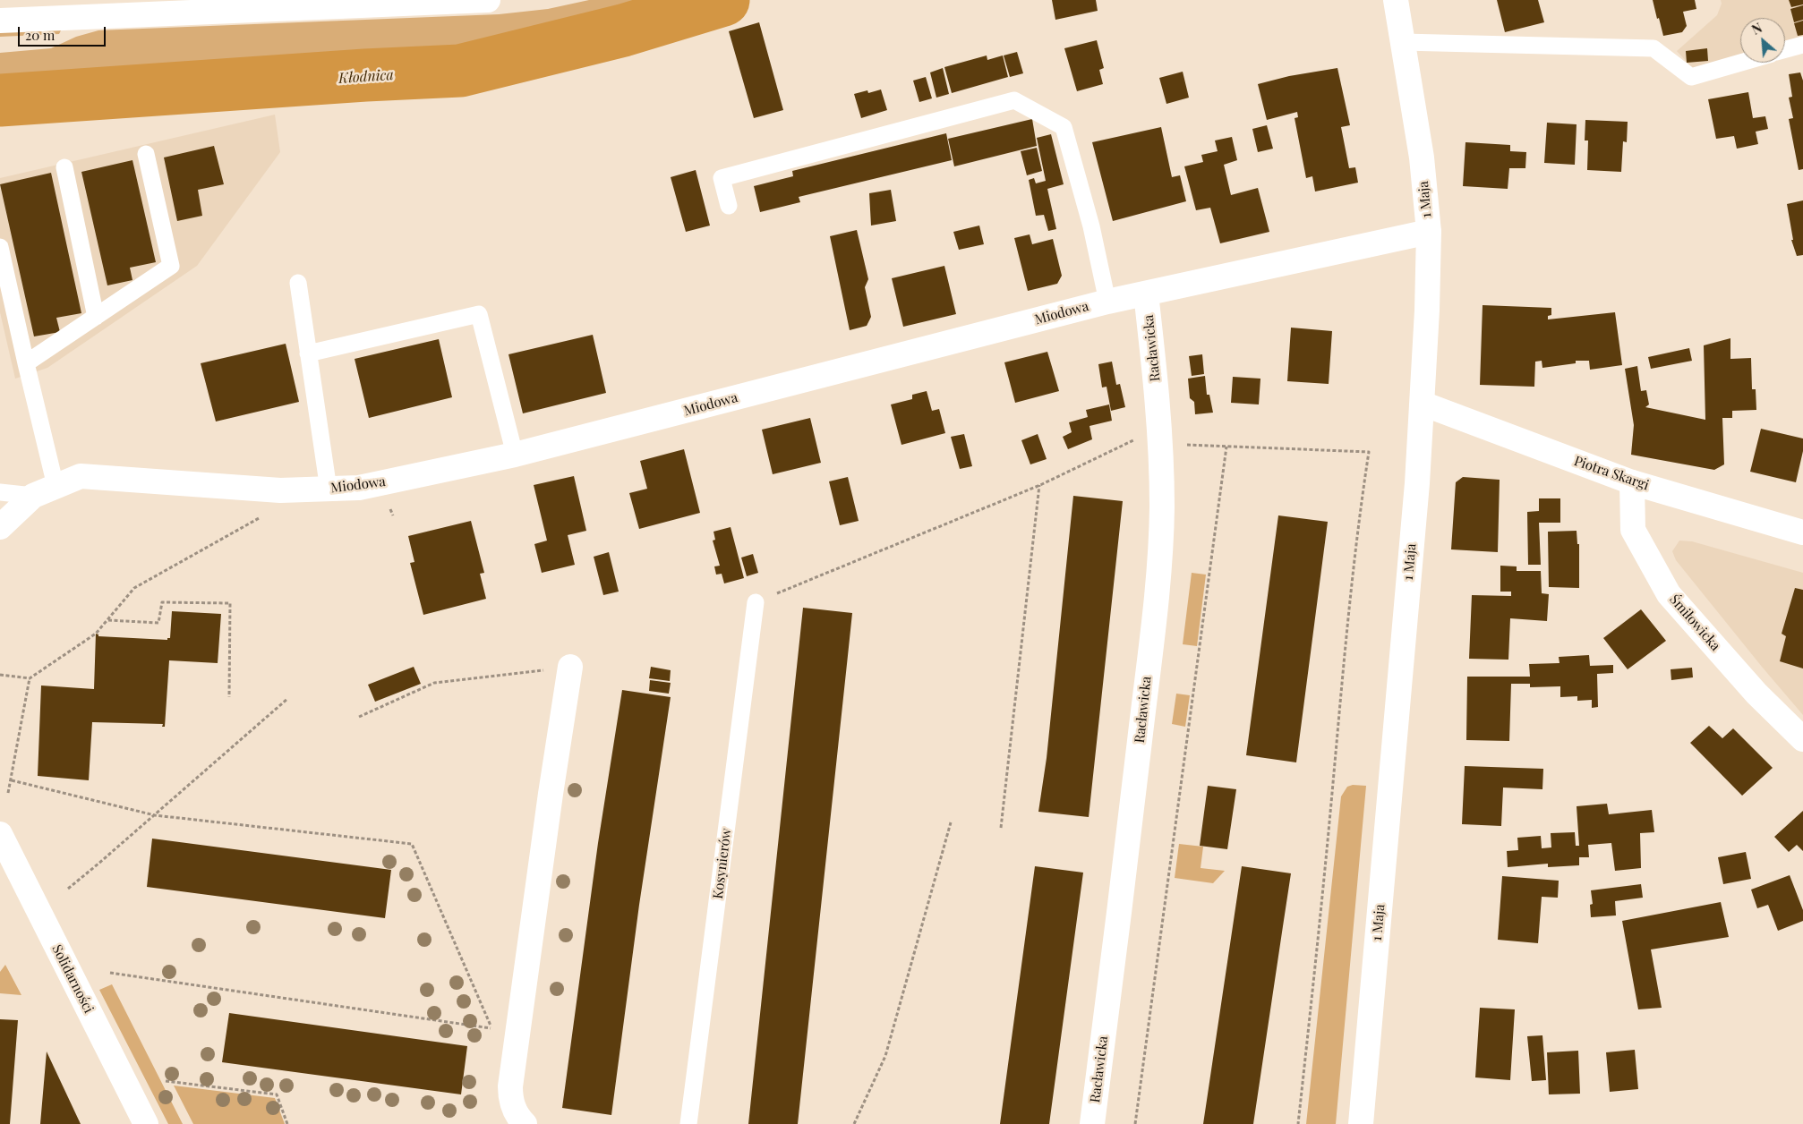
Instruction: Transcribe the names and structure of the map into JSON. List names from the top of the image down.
{
  "streets": {
    "street": [
      "1 Maja",
      "Miodowa",
      "Racławicka",
      "Piotra Skargi",
      "Śmiłowicka",
      "Solidarności"
    ],
    "lane": ["Kosynierów"]
  },
  "crossings": [
    ["1 Maja", "Miodowa"],
    ["1 Maja", "Piotra Skargi"],
    ["Miodowa", "Racławicka"],
    ["Piotra Skargi", "Śmiłowicka"]
  ],
  "water": ["Kłodnica"],
  "scale_bar": "20 m",
  "north": "top left"
}
